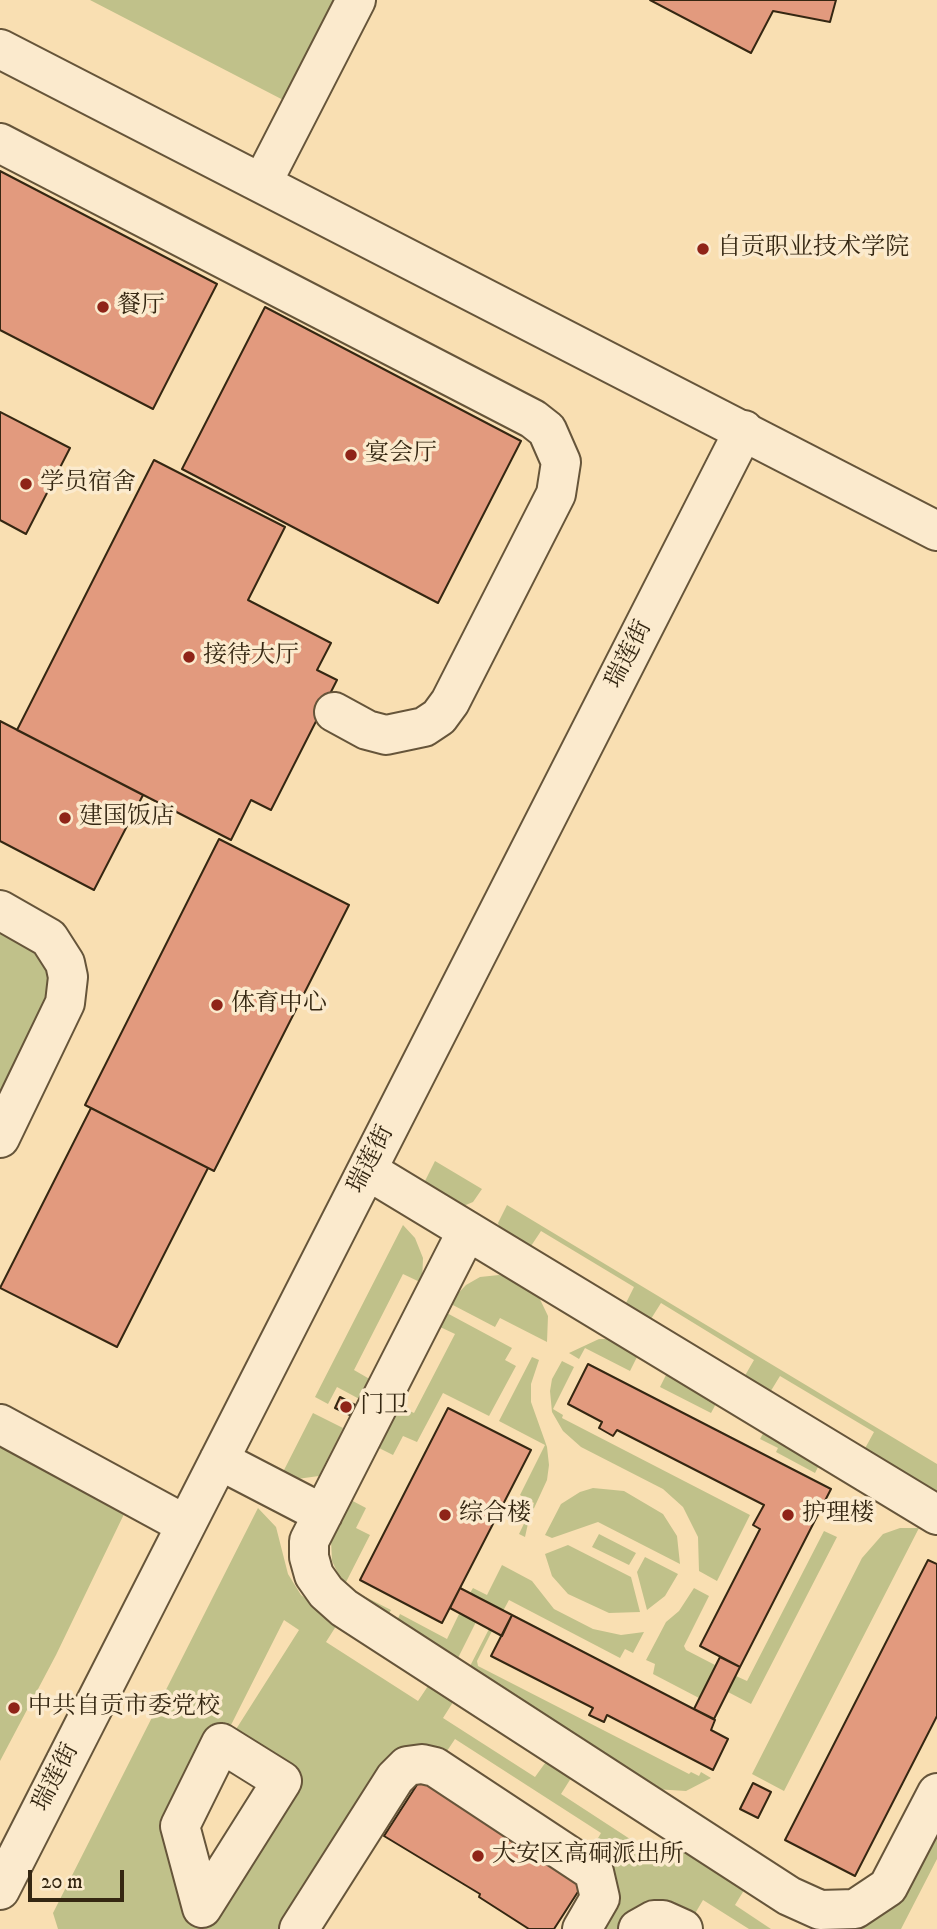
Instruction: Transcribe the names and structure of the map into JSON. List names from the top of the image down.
{
  "streets": {
    "street": ["瑞莲街"]
  },
  "places": [
    "自贡职业技术学院",
    "餐厅",
    "宴会厅",
    "学员宿舍",
    "接待大厅",
    "建国饭店",
    "体育中心",
    "门卫",
    "综合楼",
    "护理楼",
    "中共自贡市委党校",
    "大安区高硐派出所"
  ],
  "scale_bar": "20 m"
}
